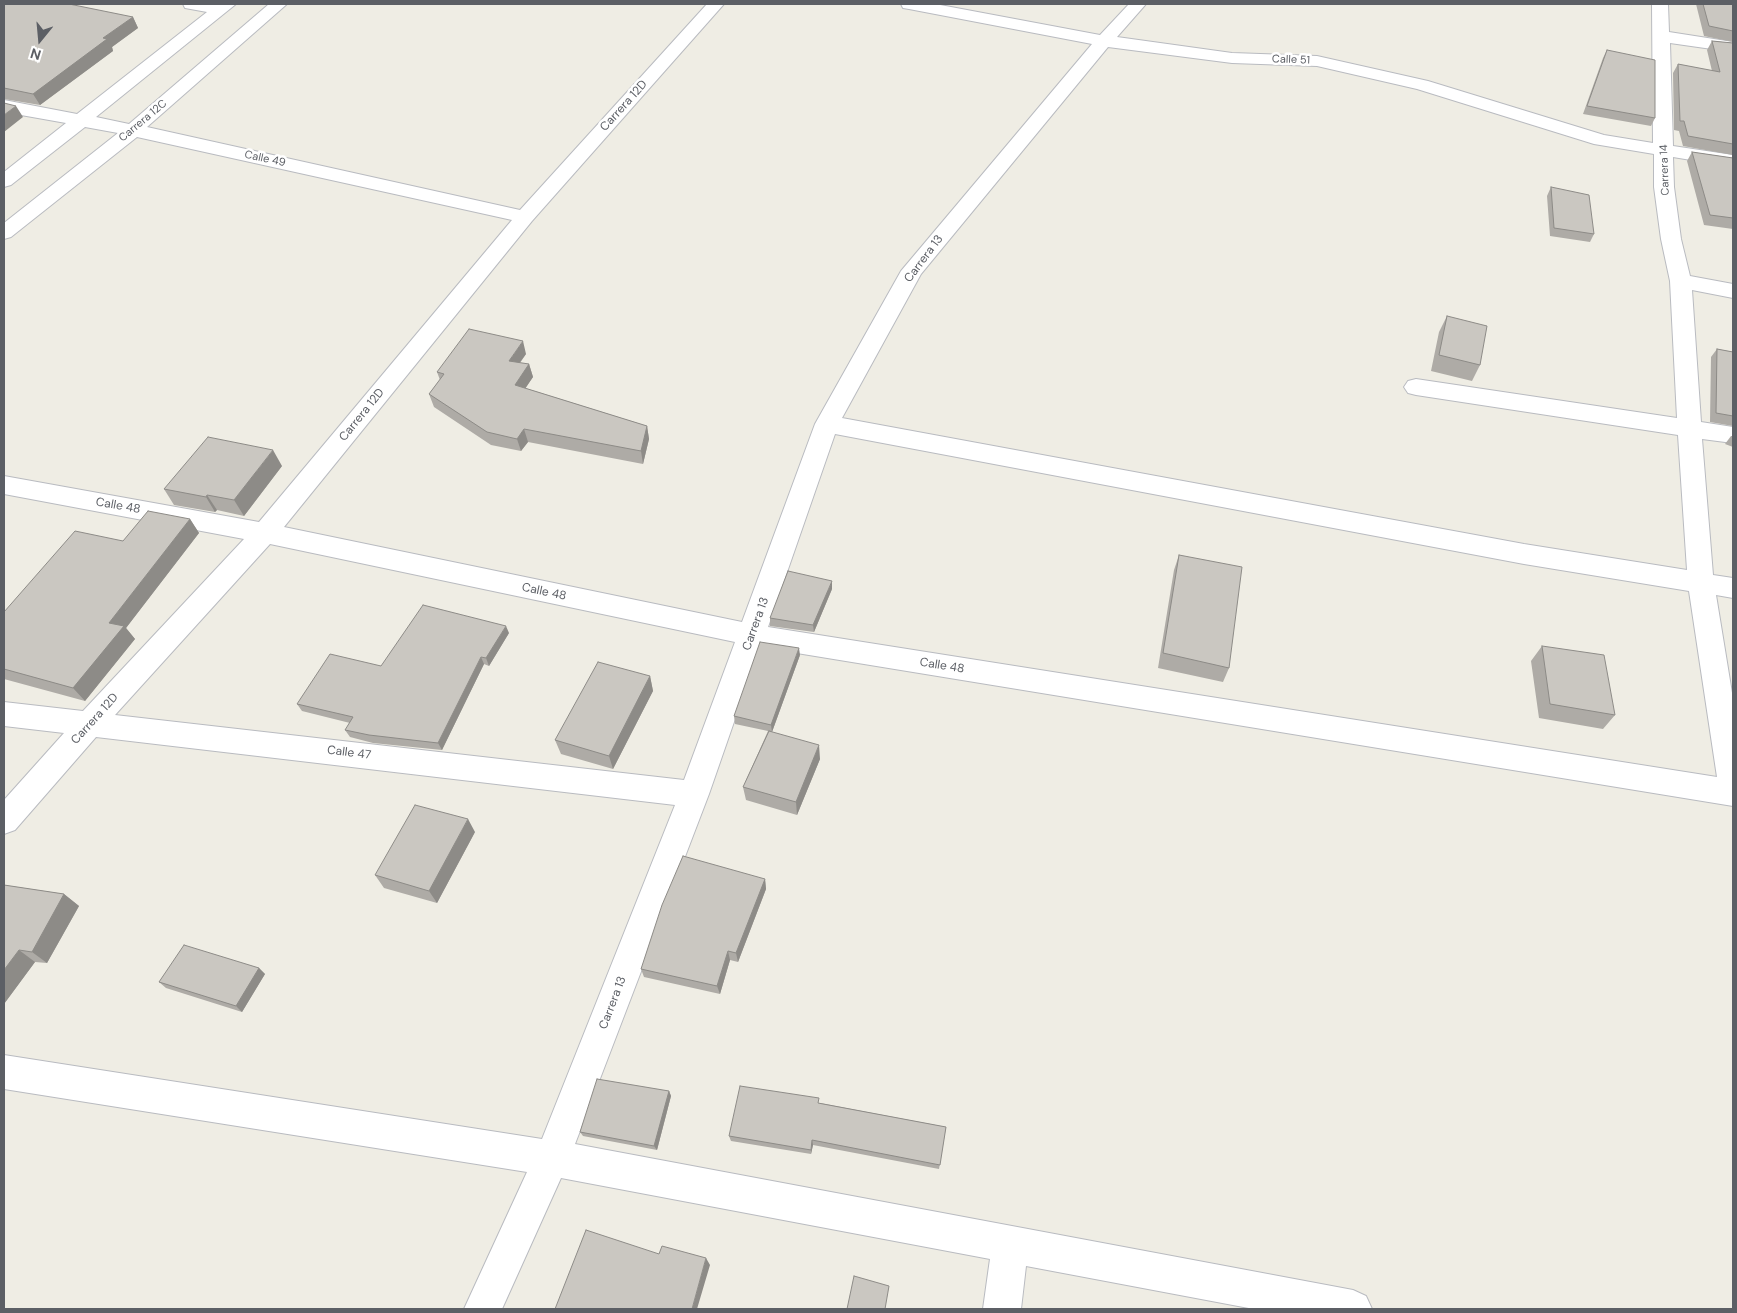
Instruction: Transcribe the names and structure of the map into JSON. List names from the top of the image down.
{
  "streets": {
    "street": [
      "Calle 51",
      "Carrera 12D",
      "Carrera 12C",
      "Calle 49",
      "Carrera 14",
      "Carrera 13",
      "Calle 48",
      "Calle 47"
    ]
  },
  "crossings": [
    ["Calle 51", "Carrera 14"],
    ["Calle 51", "Carrera 13"],
    ["Carrera 12D", "Calle 49"],
    ["Carrera 12D", "Calle 48"],
    ["Carrera 12D", "Calle 47"],
    ["Carrera 12C", "Calle 49"],
    ["Carrera 13", "Calle 48"],
    ["Carrera 13", "Calle 47"]
  ],
  "north": "bottom"
}
